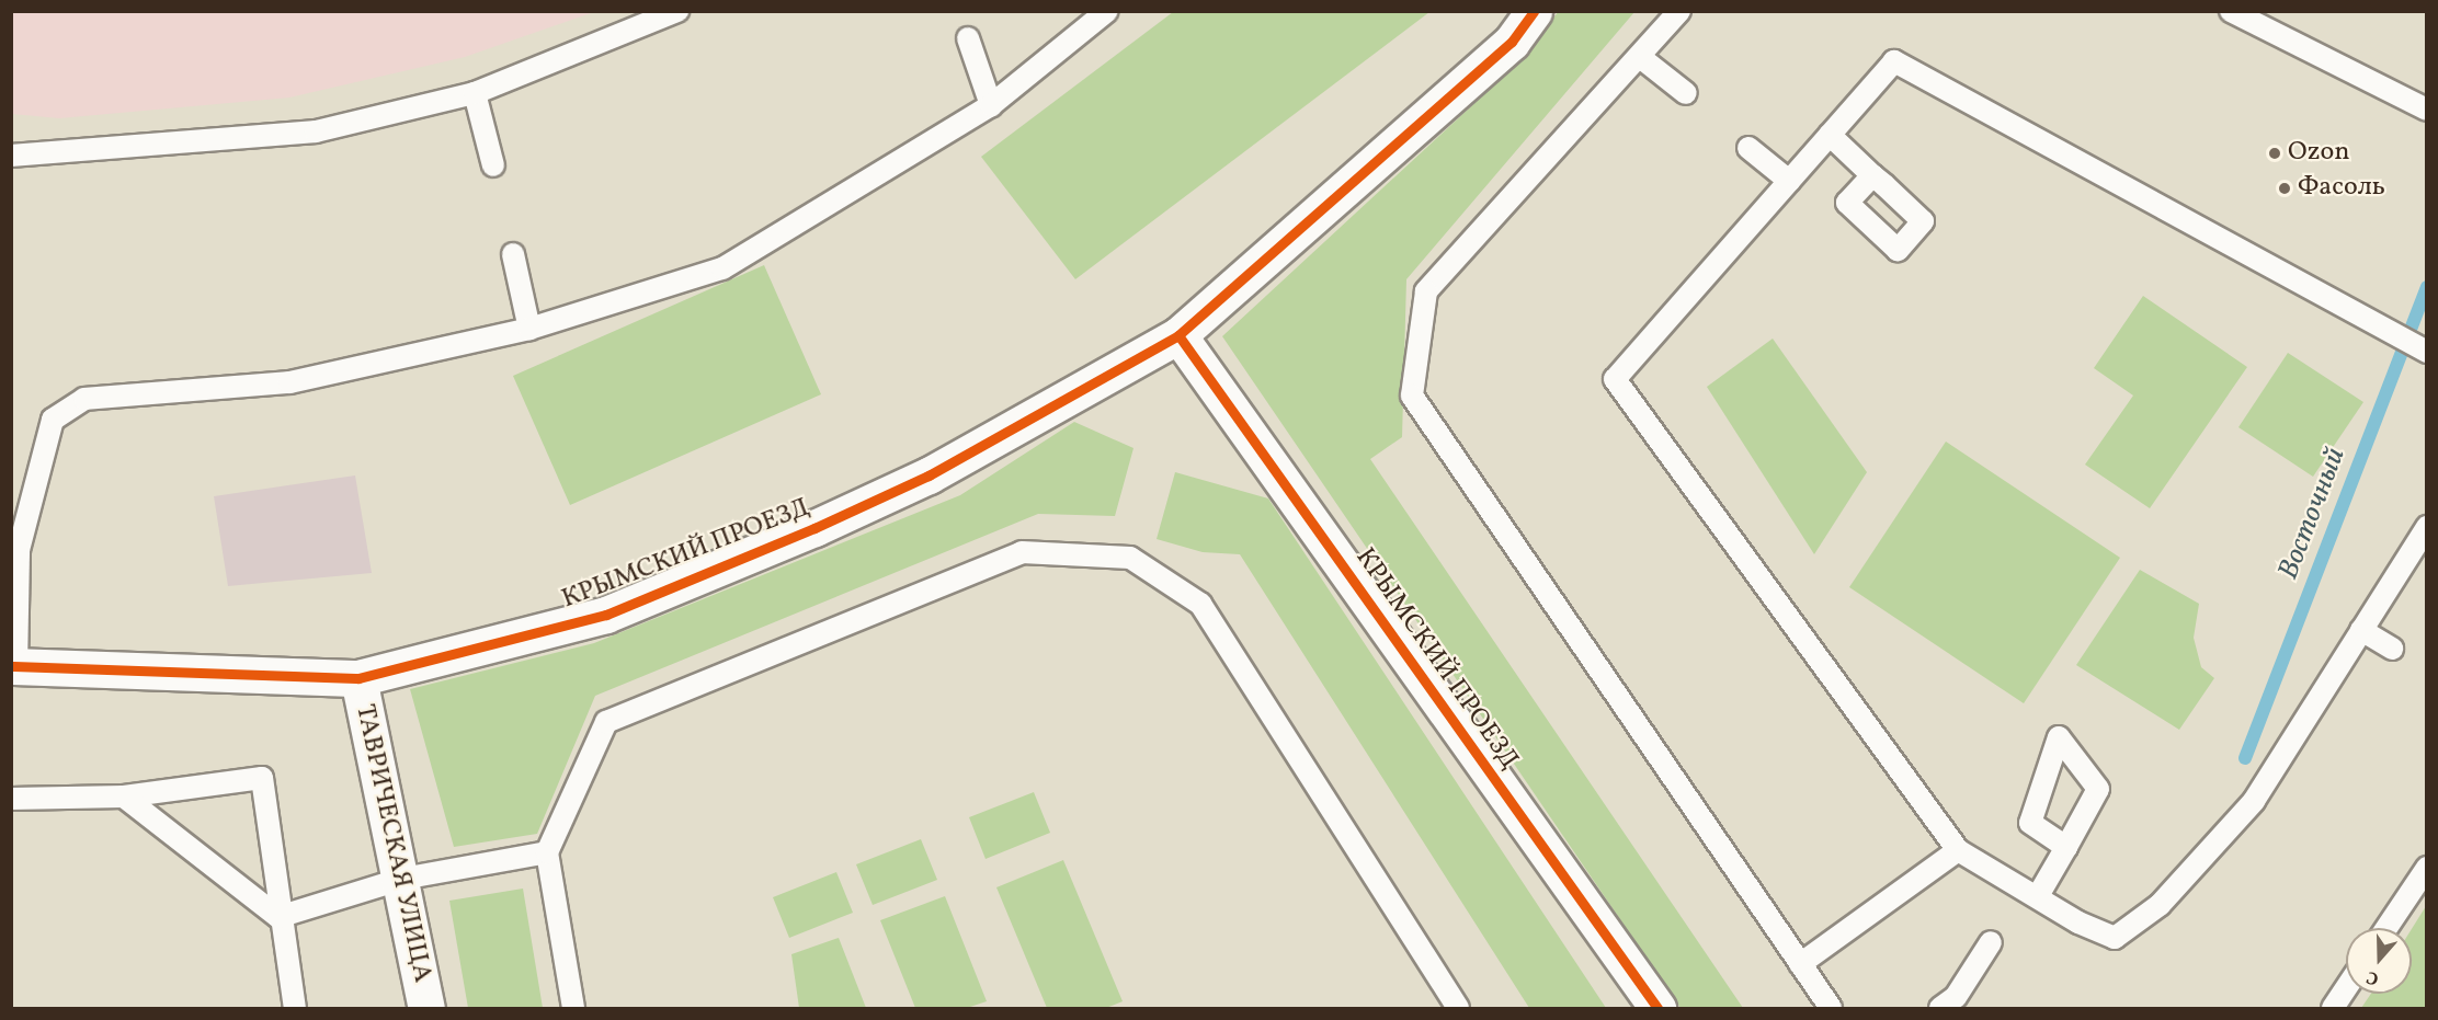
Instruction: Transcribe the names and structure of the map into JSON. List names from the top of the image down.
{
  "streets": {
    "street": ["КРЫМСКИЙ ПРОЕЗД", "ТАВРИЧЕСКАЯ УЛИЦА"]
  },
  "crossings": [
    ["КРЫМСКИЙ ПРОЕЗД", "ТАВРИЧЕСКАЯ УЛИЦА"]
  ],
  "water": ["Восточный"],
  "places": ["Ozon", "Фасоль"],
  "north": "bottom"
}
